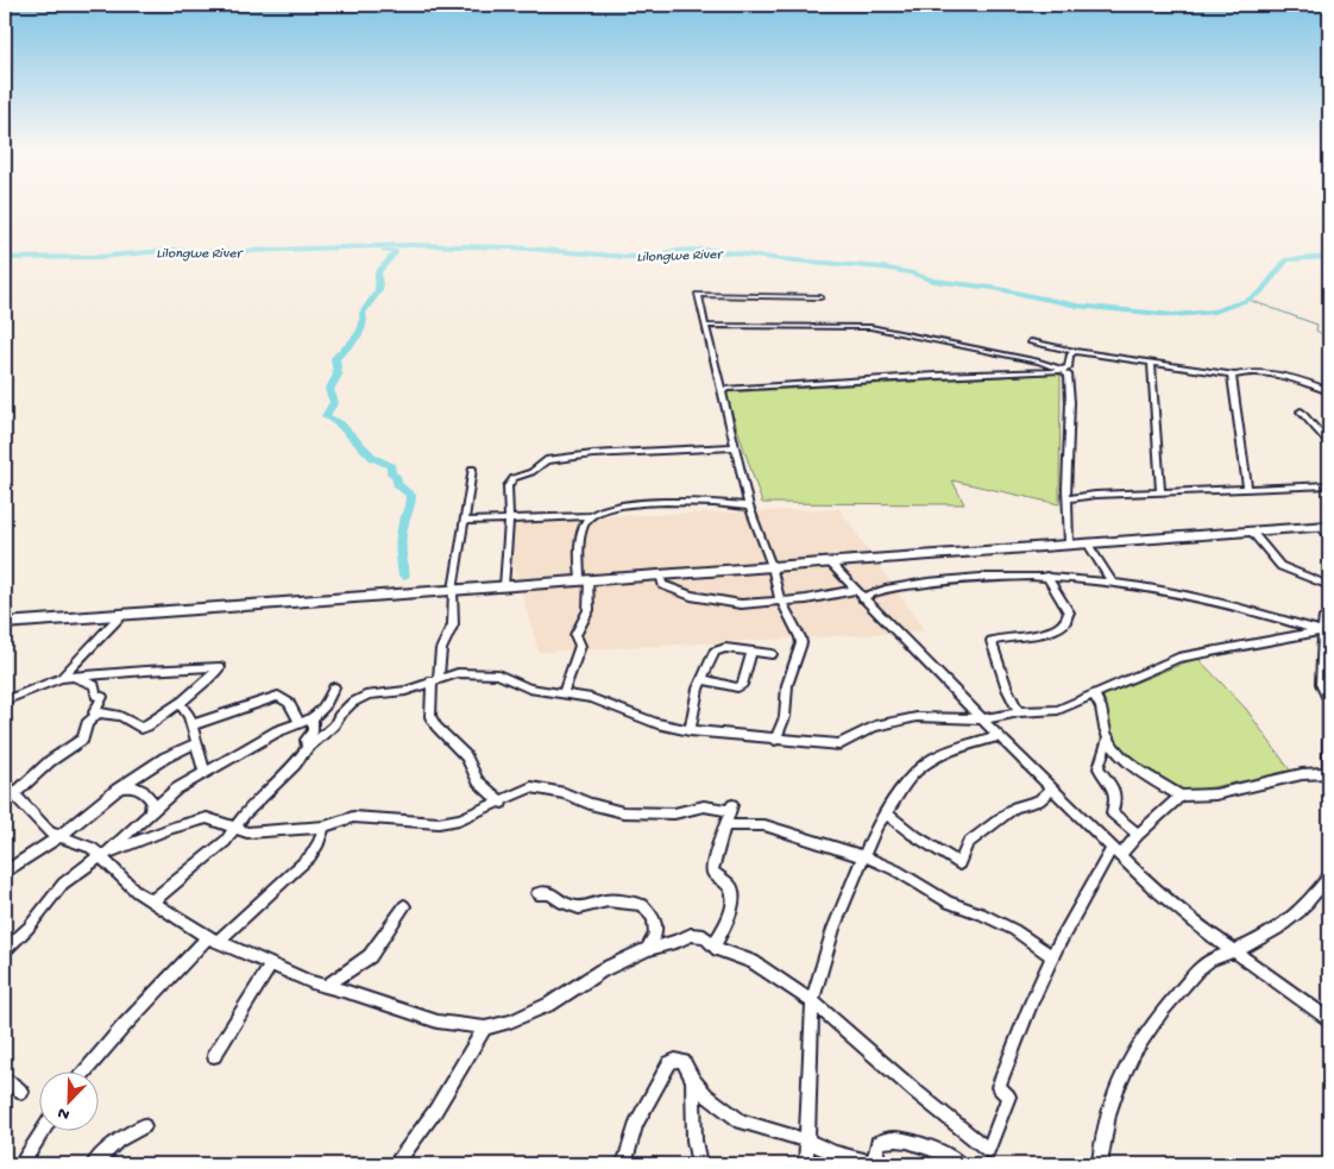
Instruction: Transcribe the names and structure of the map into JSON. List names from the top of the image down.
{
  "water": ["Lilongwe River"],
  "north": "bottom left"
}
